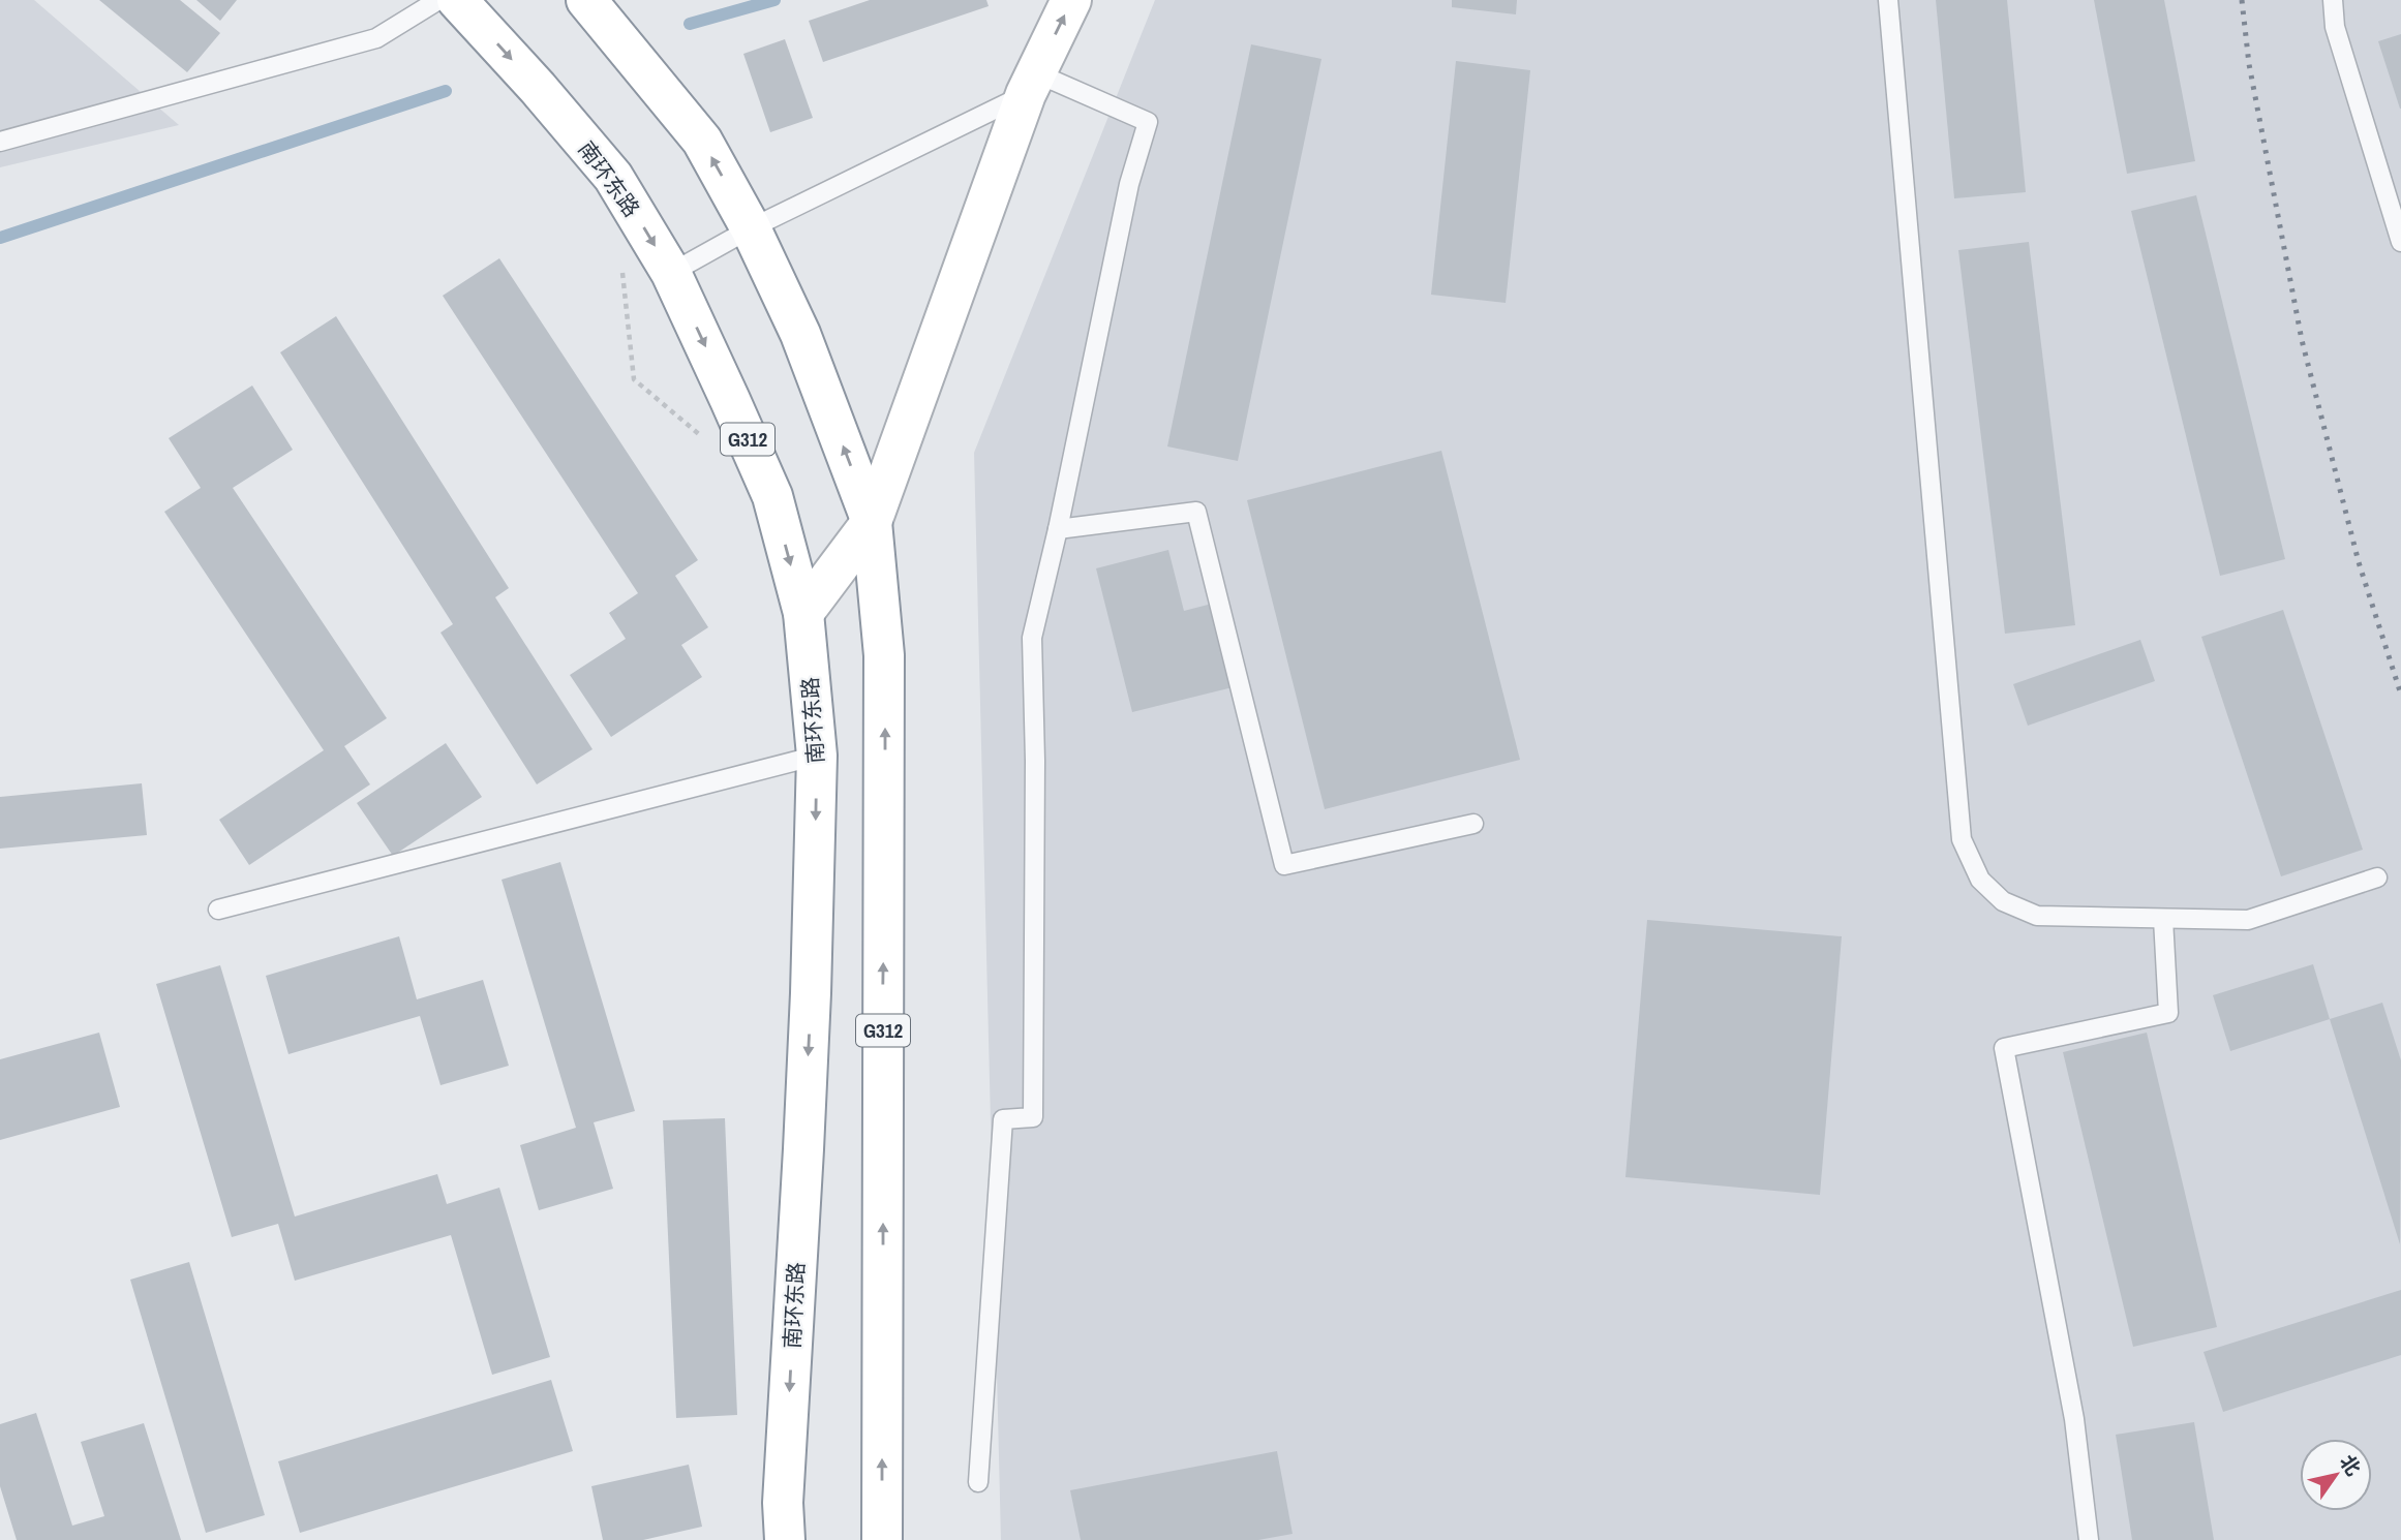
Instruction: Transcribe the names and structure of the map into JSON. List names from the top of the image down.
{
  "streets": {
    "main road": ["南环东路", "G312"]
  },
  "north": "top right"
}
